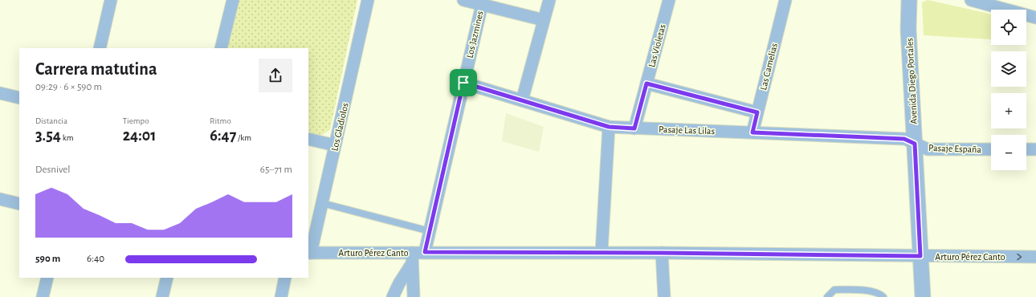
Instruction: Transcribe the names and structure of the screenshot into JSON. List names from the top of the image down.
{
  "streets": {
    "street": [
      "Los Jazmines",
      "Las Violetas",
      "Las Camelias",
      "Avenida Diego Portales",
      "Los Gladiolos",
      "Pasaje Las Lilas",
      "Pasaje España",
      "Arturo Pérez Canto"
    ]
  },
  "crossings": [
    ["Los Jazmines", "Pasaje Las Lilas"],
    ["Los Jazmines", "Arturo Pérez Canto"],
    ["Las Violetas", "Pasaje Las Lilas"],
    ["Las Camelias", "Pasaje Las Lilas"],
    ["Avenida Diego Portales", "Pasaje Las Lilas"],
    ["Avenida Diego Portales", "Pasaje España"],
    ["Avenida Diego Portales", "Arturo Pérez Canto"],
    ["Los Gladiolos", "Arturo Pérez Canto"],
    ["Pasaje Las Lilas", "Pasaje España"]
  ],
  "page": {
    "map_buttons": ["+", "−"],
    "heading": ["Carrera matutina", "09:29 · 6 × 590 m"],
    "stats": [
      ["Distancia", "3.54 km"],
      ["Tiempo", "24:01"],
      ["Ritmo", "6:47 /km"]
    ],
    "chart": ["Desnivel", "65–71 m"],
    "list": [
      {
        "name": "590 m",
        "note": "6:40"
      }
    ]
  }
}
